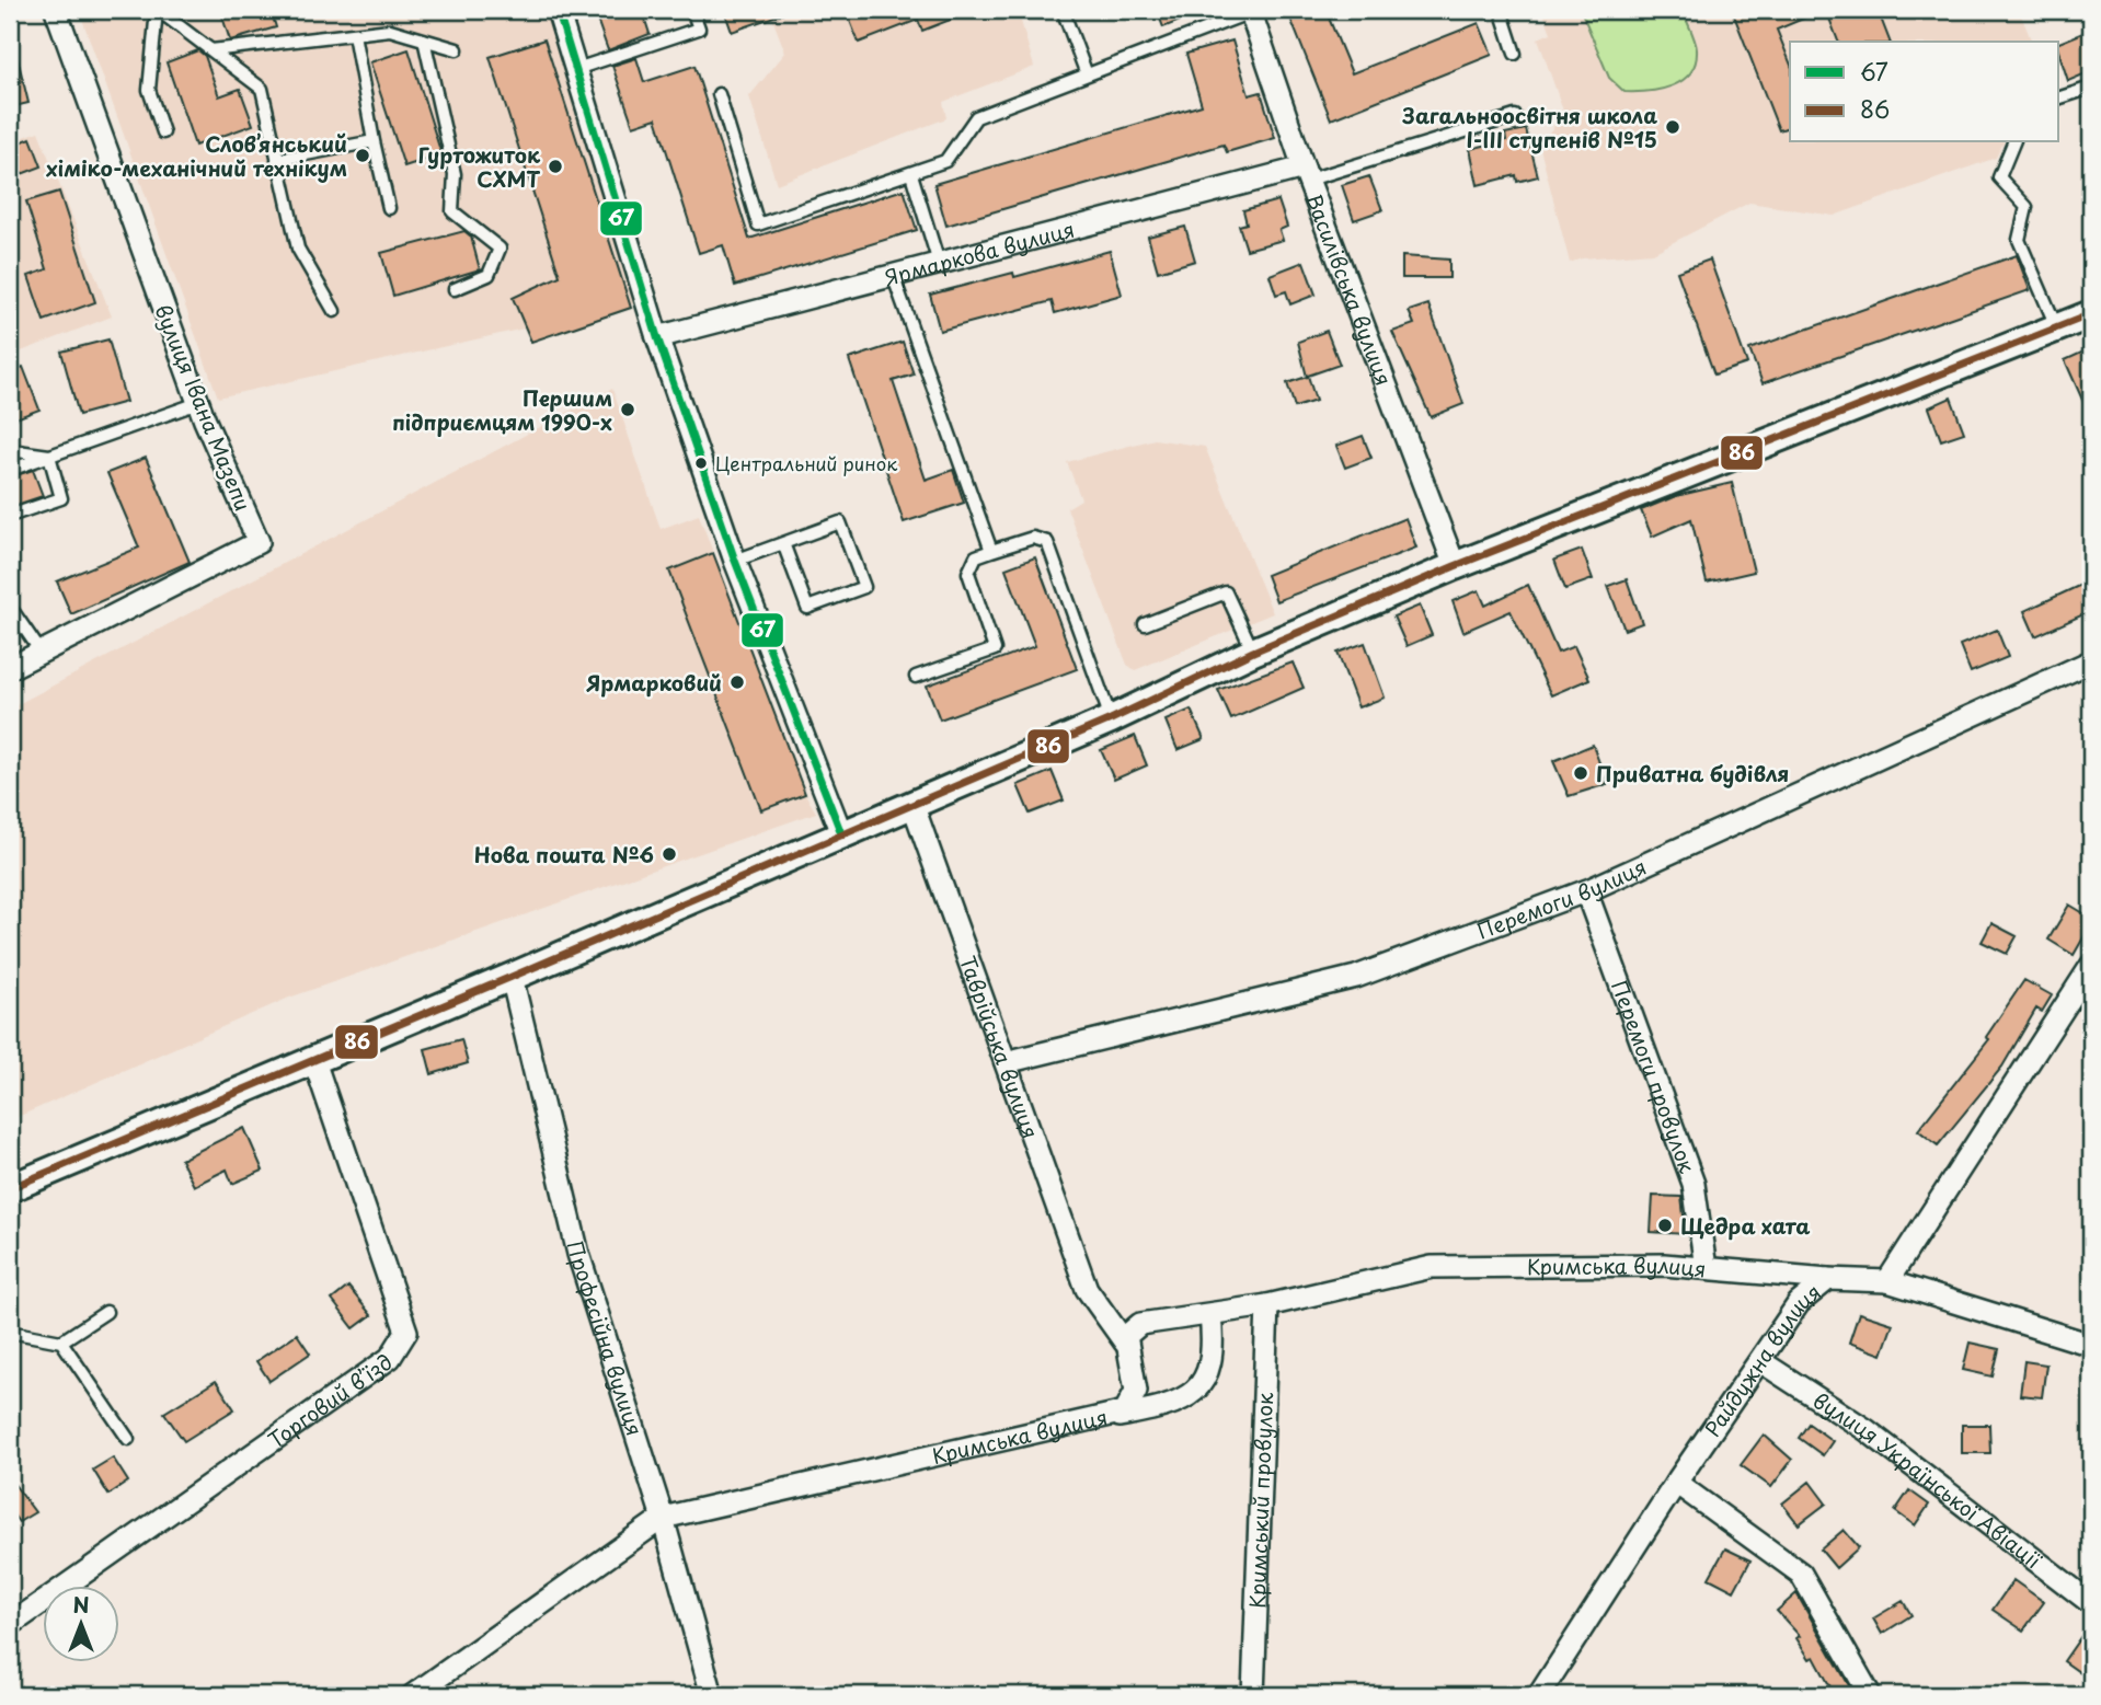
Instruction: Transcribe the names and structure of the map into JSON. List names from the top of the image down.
{
  "streets": {
    "street": [
      "Ярмаркова вулиця",
      "Василівська вулиця",
      "вулиця Івана Мазепи",
      "Перемоги вулиця",
      "Таврійська вулиця",
      "Перемоги провулок",
      "Кримська вулиця",
      "Професійна вулиця",
      "Райдужна вулиця",
      "Торговий в’їзд",
      "вулиця Української Авіації",
      "Кримський провулок"
    ]
  },
  "crossings": [
    ["Ярмаркова вулиця", "Василівська вулиця"],
    ["Перемоги вулиця", "Таврійська вулиця"],
    ["Перемоги вулиця", "Перемоги провулок"],
    ["Таврійська вулиця", "Кримська вулиця"],
    ["Перемоги провулок", "Кримська вулиця"],
    ["Кримська вулиця", "Професійна вулиця"],
    ["Кримська вулиця", "Райдужна вулиця"],
    ["Кримська вулиця", "Кримський провулок"],
    ["Райдужна вулиця", "вулиця Української Авіації"]
  ],
  "places": [
    "Загальноосвітня школа І-ІІІ ступенів №15",
    "Слов’янський хіміко-механічний технікум",
    "Гуртожиток СХМТ",
    "Першим підприємцям 1990-х",
    "Центральний ринок",
    "Ярмарковий",
    "Приватна будівля",
    "Нова пошта №6",
    "Щедра хата"
  ],
  "lines": ["transit line 67", "transit line 86"],
  "legend": ["67", "86"],
  "north": "top"
}
